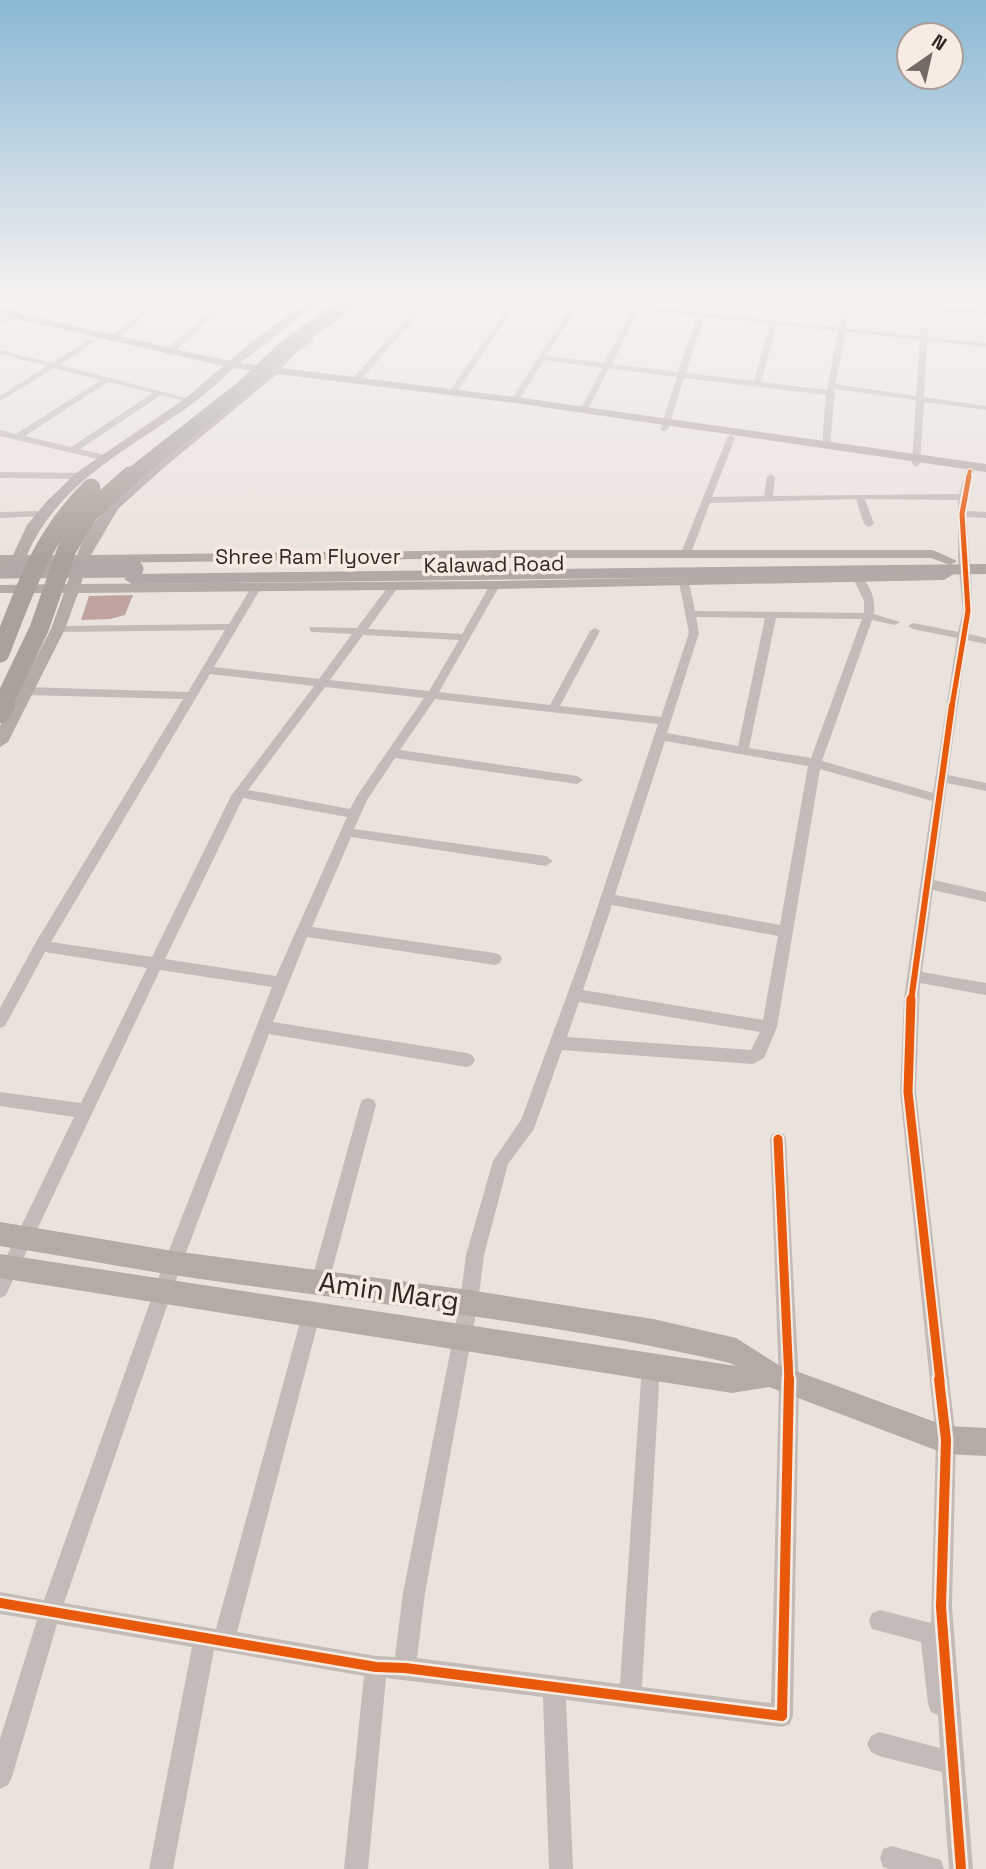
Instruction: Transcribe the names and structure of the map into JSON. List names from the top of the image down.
{
  "streets": {
    "main road": ["Shree Ram Flyover", "Kalawad Road"],
    "street": ["Amin Marg"]
  },
  "crossings": [
    ["Shree Ram Flyover", "Kalawad Road"]
  ],
  "north": "top right"
}
